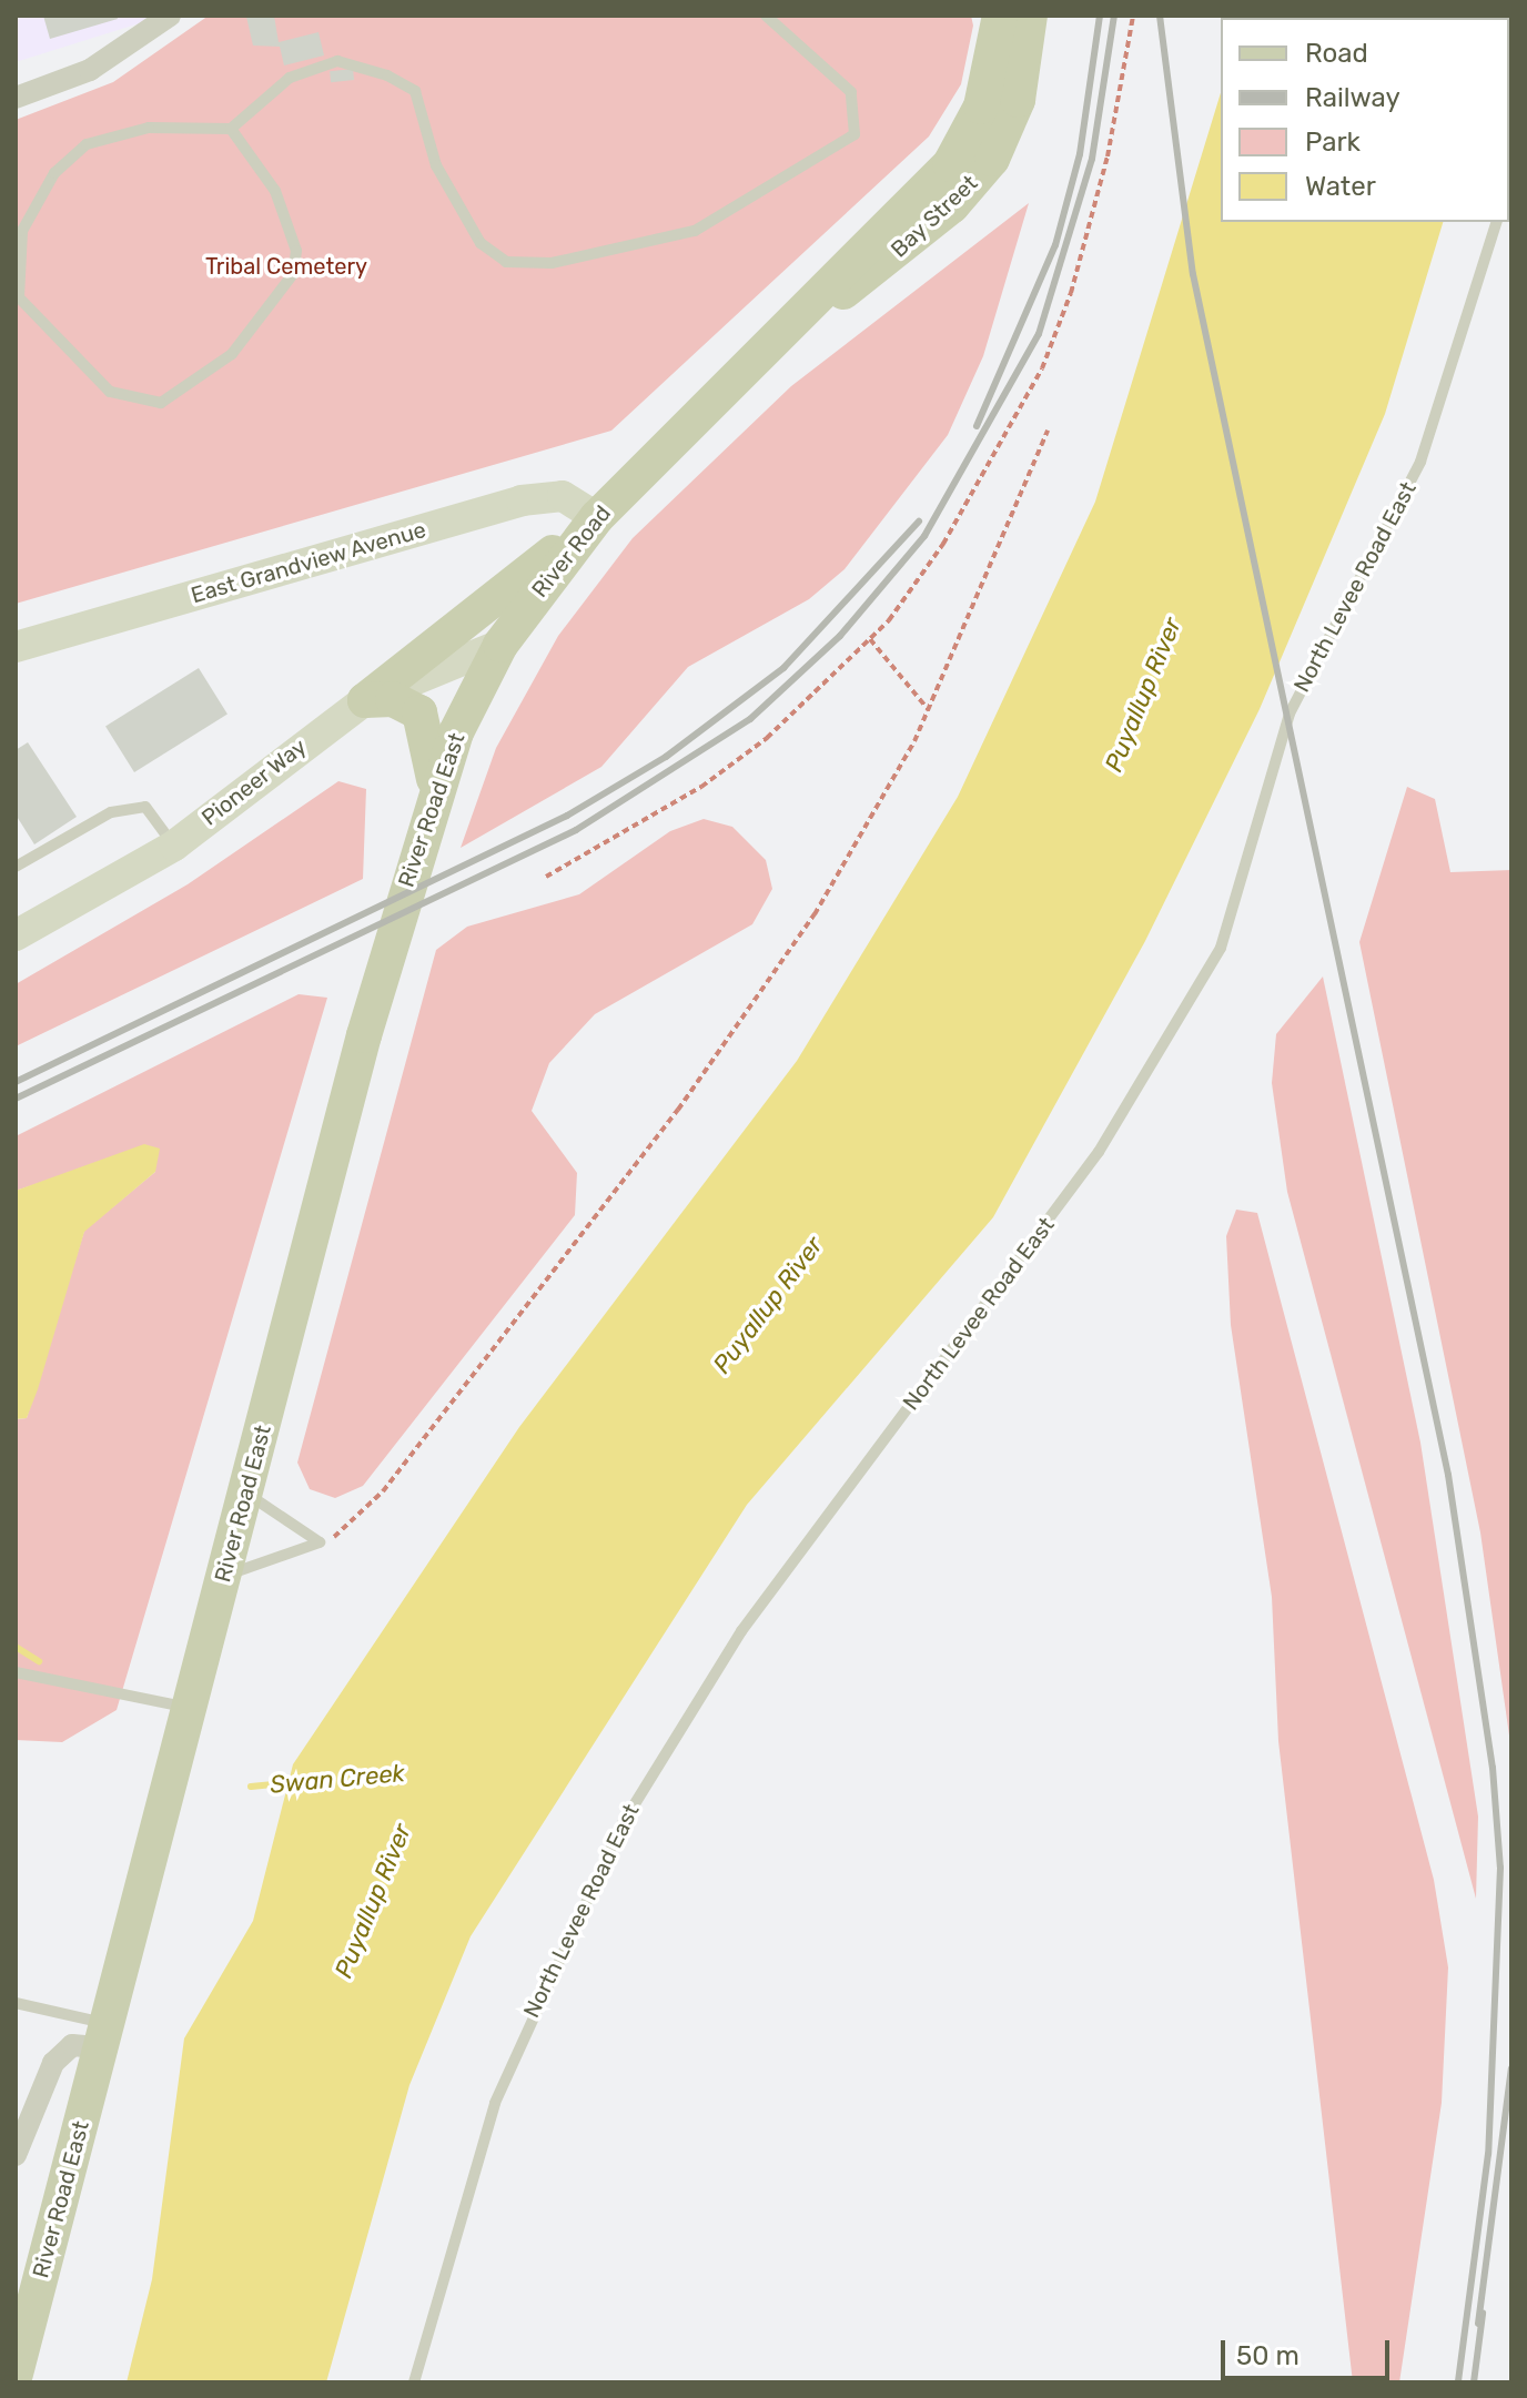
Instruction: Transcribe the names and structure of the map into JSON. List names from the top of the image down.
{
  "streets": {
    "main road": ["Bay Street", "River Road", "River Road East"],
    "street": ["East Grandview Avenue", "Pioneer Way"],
    "lane": ["North Levee Road East"]
  },
  "crossings": [
    ["Bay Street", "River Road"],
    ["River Road", "East Grandview Avenue"],
    ["River Road", "Pioneer Way"],
    ["River Road", "River Road East"],
    ["Pioneer Way", "River Road East"]
  ],
  "water": ["Puyallup River", "Swan Creek"],
  "parks": ["Tribal Cemetery"],
  "legend": [
    "Road",
    "Railway",
    "Park",
    "Water"
  ],
  "scale_bar": "50 m"
}
